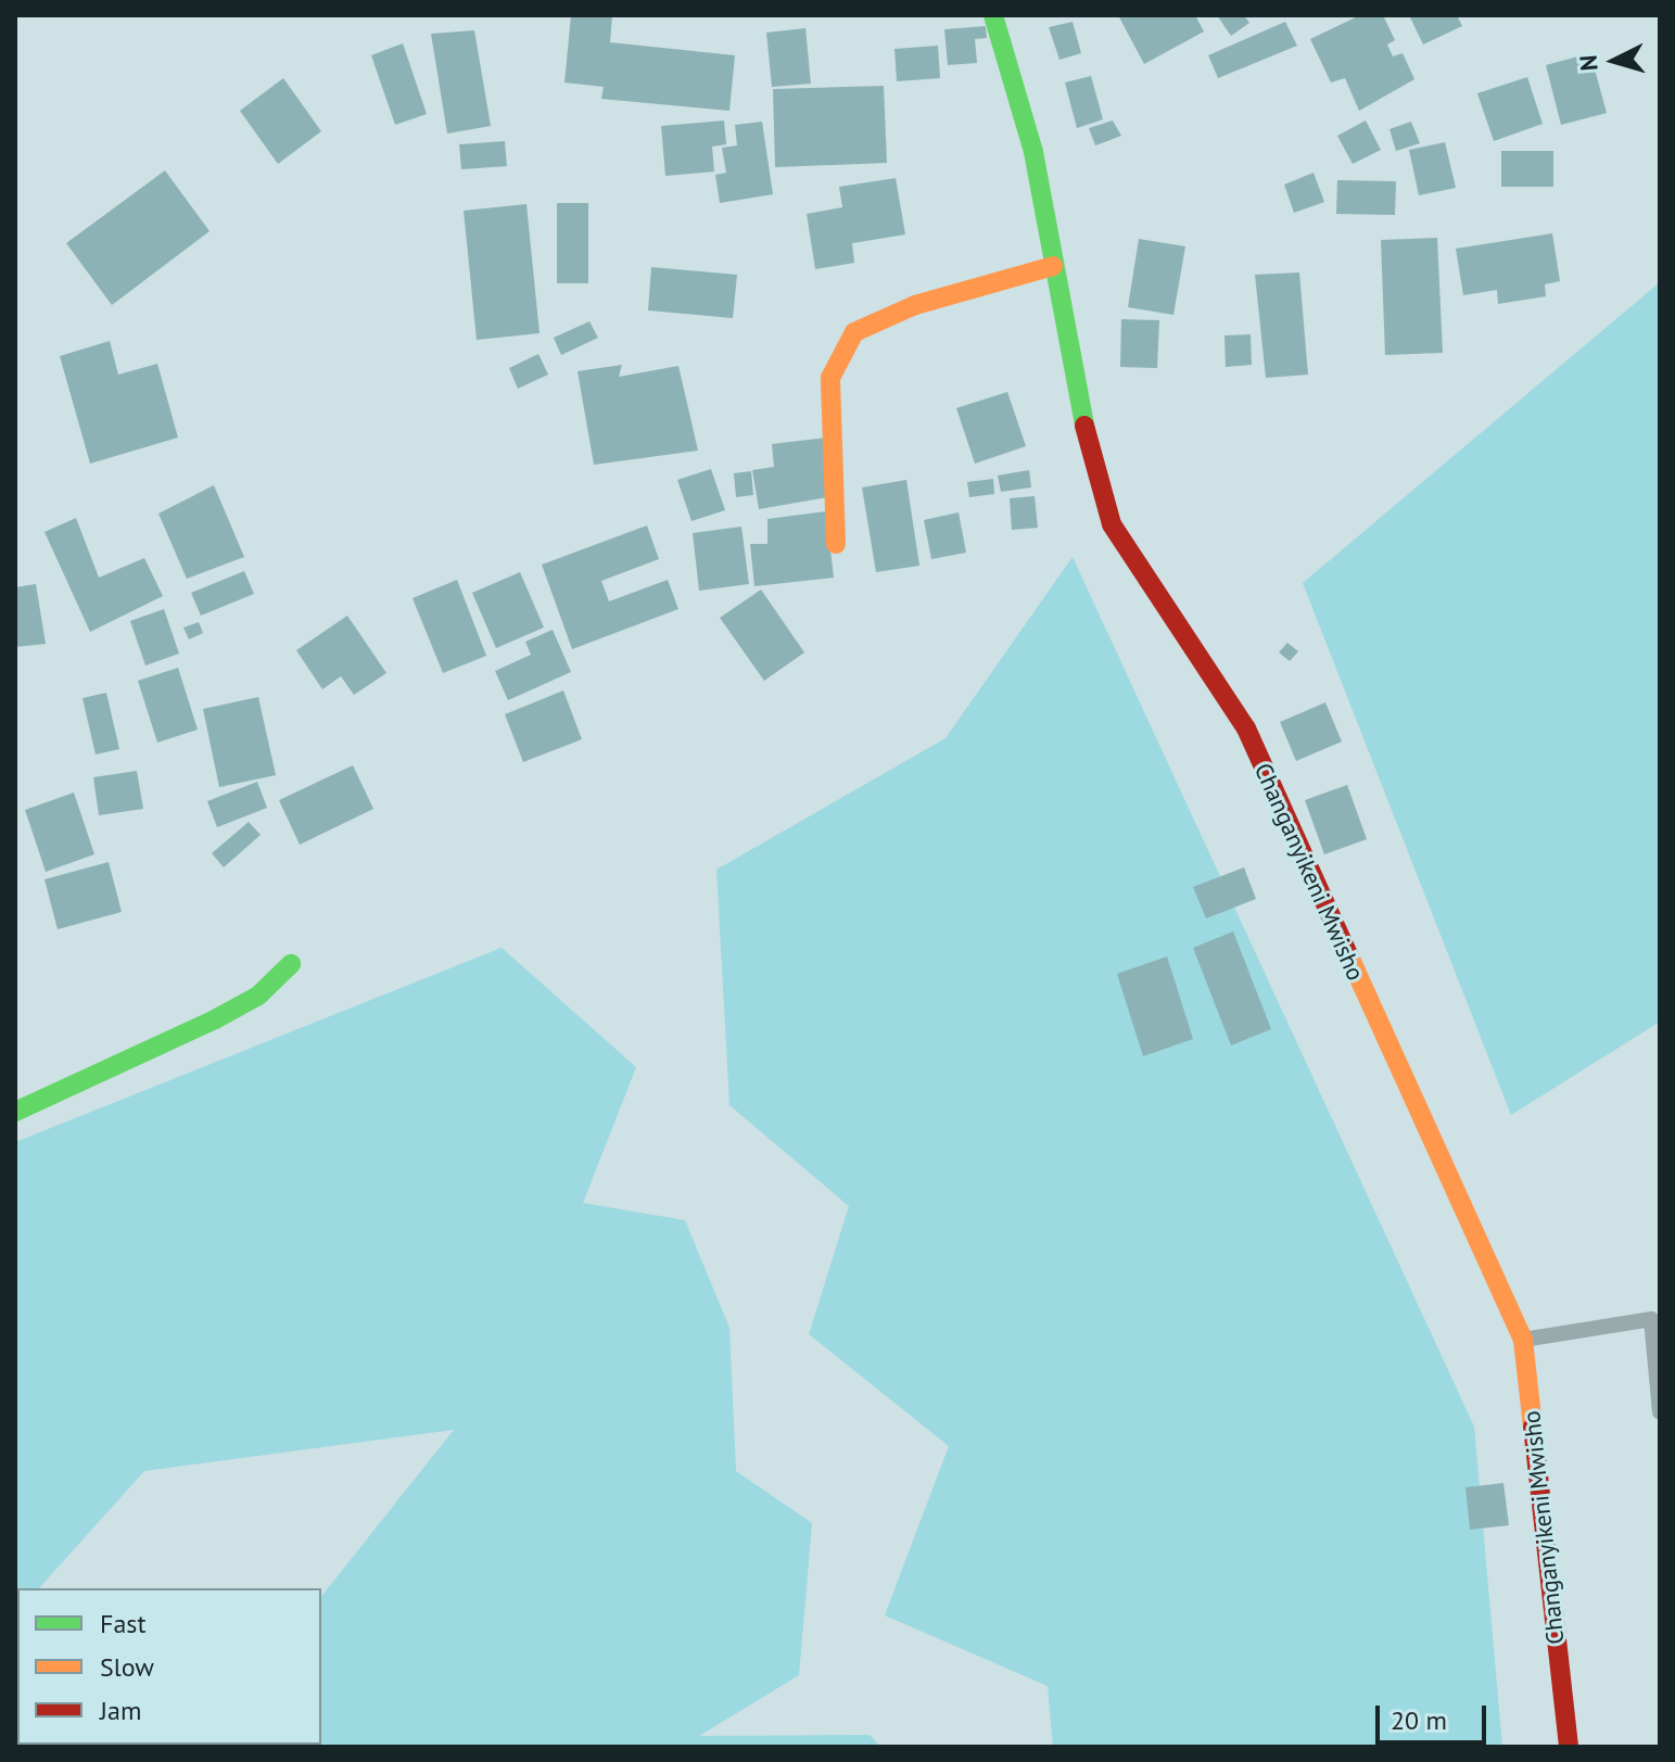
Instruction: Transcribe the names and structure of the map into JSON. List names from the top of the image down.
{
  "streets": {
    "street": ["Changanyikeni Mwisho"]
  },
  "legend": ["Fast", "Slow", "Jam"],
  "scale_bar": "20 m",
  "north": "left"
}
